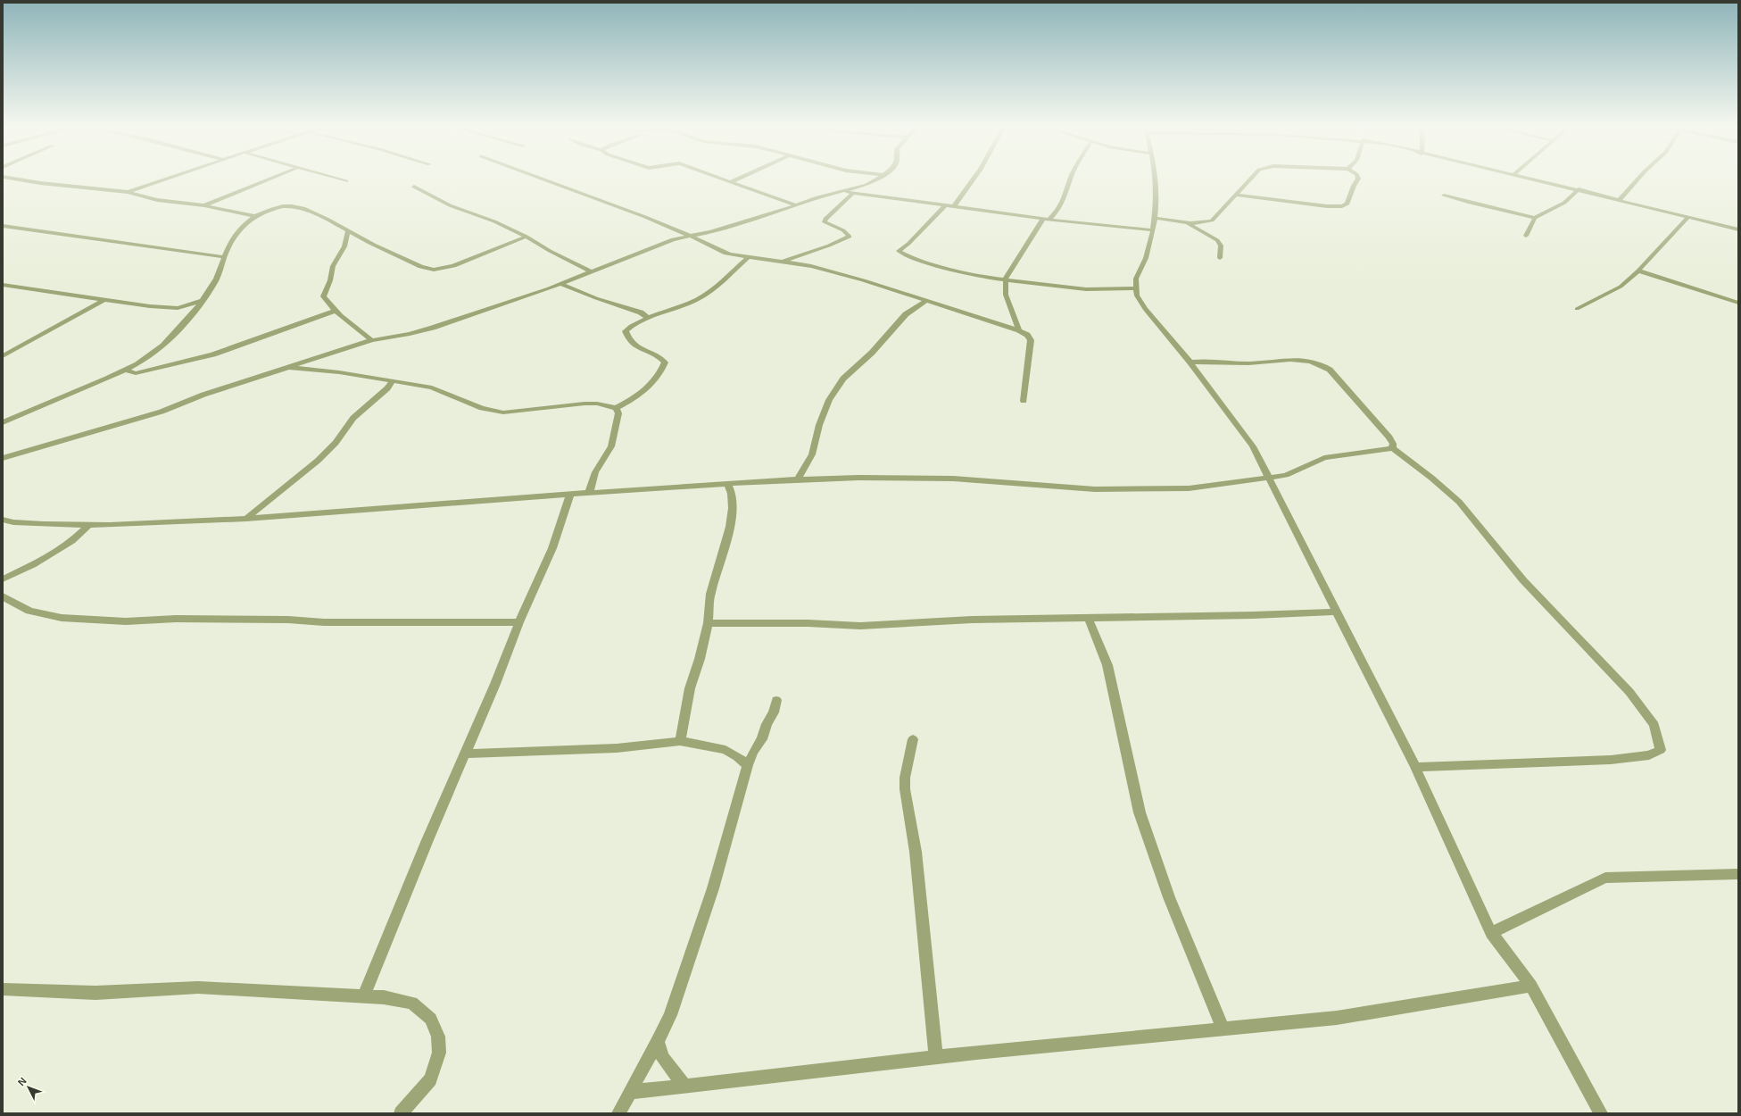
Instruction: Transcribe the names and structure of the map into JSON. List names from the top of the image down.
{
  "north": "top left"
}
